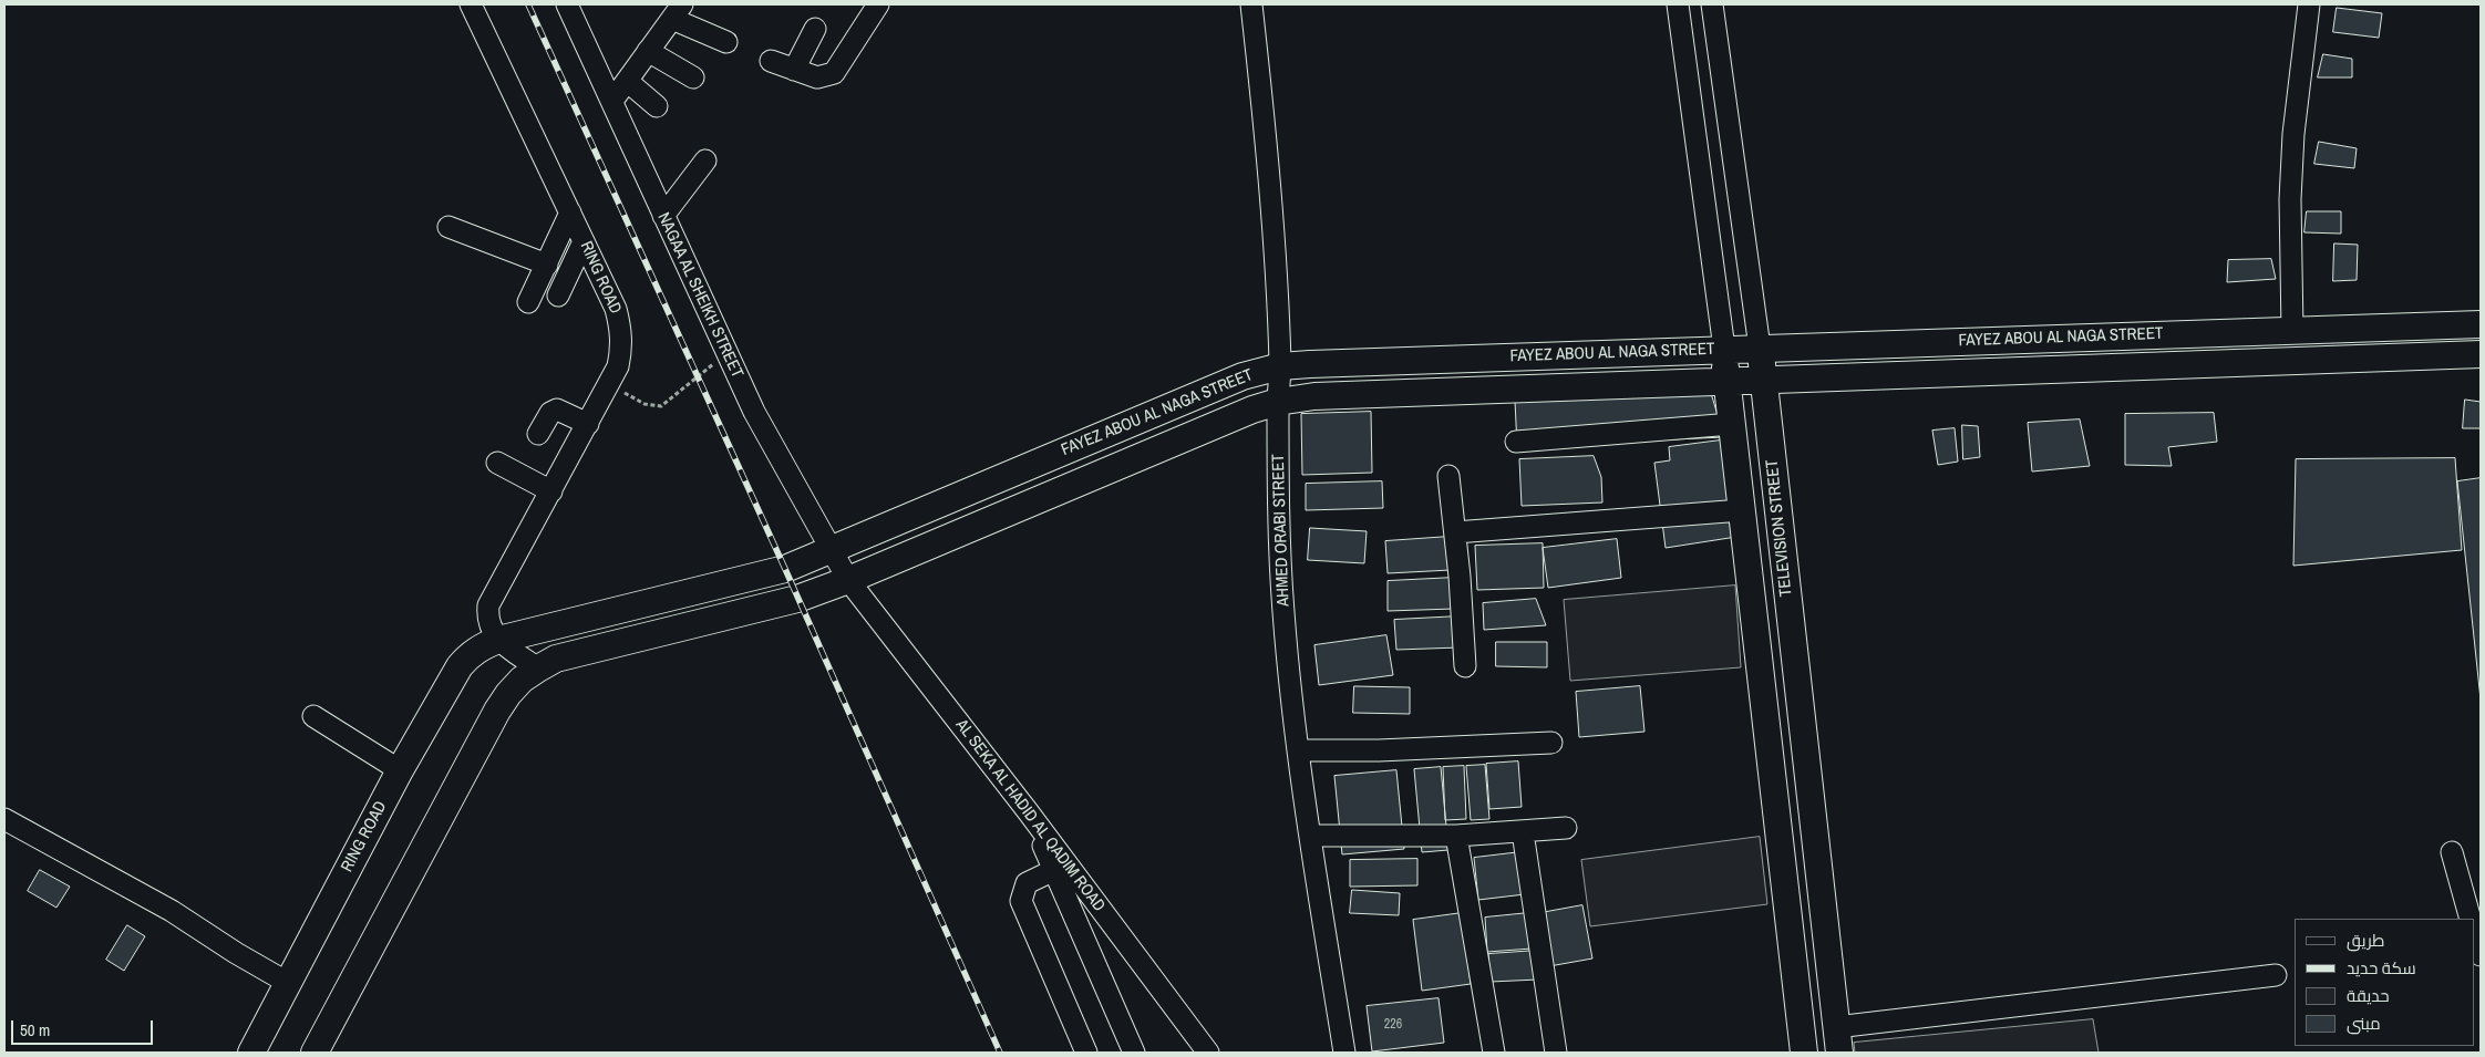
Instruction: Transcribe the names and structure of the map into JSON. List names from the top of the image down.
{
  "streets": {
    "main road": ["RING ROAD", "FAYEZ ABOU AL NAGA STREET", "TELEVISION STREET"],
    "street": ["NAGAA AL SHEIKH STREET", "AHMED ORABI STREET", "AL SEKA AL HADID AL QADIM ROAD"]
  },
  "crossings": [
    ["RING ROAD", "FAYEZ ABOU AL NAGA STREET"],
    ["NAGAA AL SHEIKH STREET", "FAYEZ ABOU AL NAGA STREET"],
    ["NAGAA AL SHEIKH STREET", "AL SEKA AL HADID AL QADIM ROAD"],
    ["FAYEZ ABOU AL NAGA STREET", "TELEVISION STREET"],
    ["FAYEZ ABOU AL NAGA STREET", "AHMED ORABI STREET"],
    ["FAYEZ ABOU AL NAGA STREET", "AL SEKA AL HADID AL QADIM ROAD"]
  ],
  "house_numbers": ["226"],
  "legend": [
    "طريق",
    "سكة حديد",
    "حديقة",
    "مبنى"
  ],
  "scale_bar": "50 m"
}
